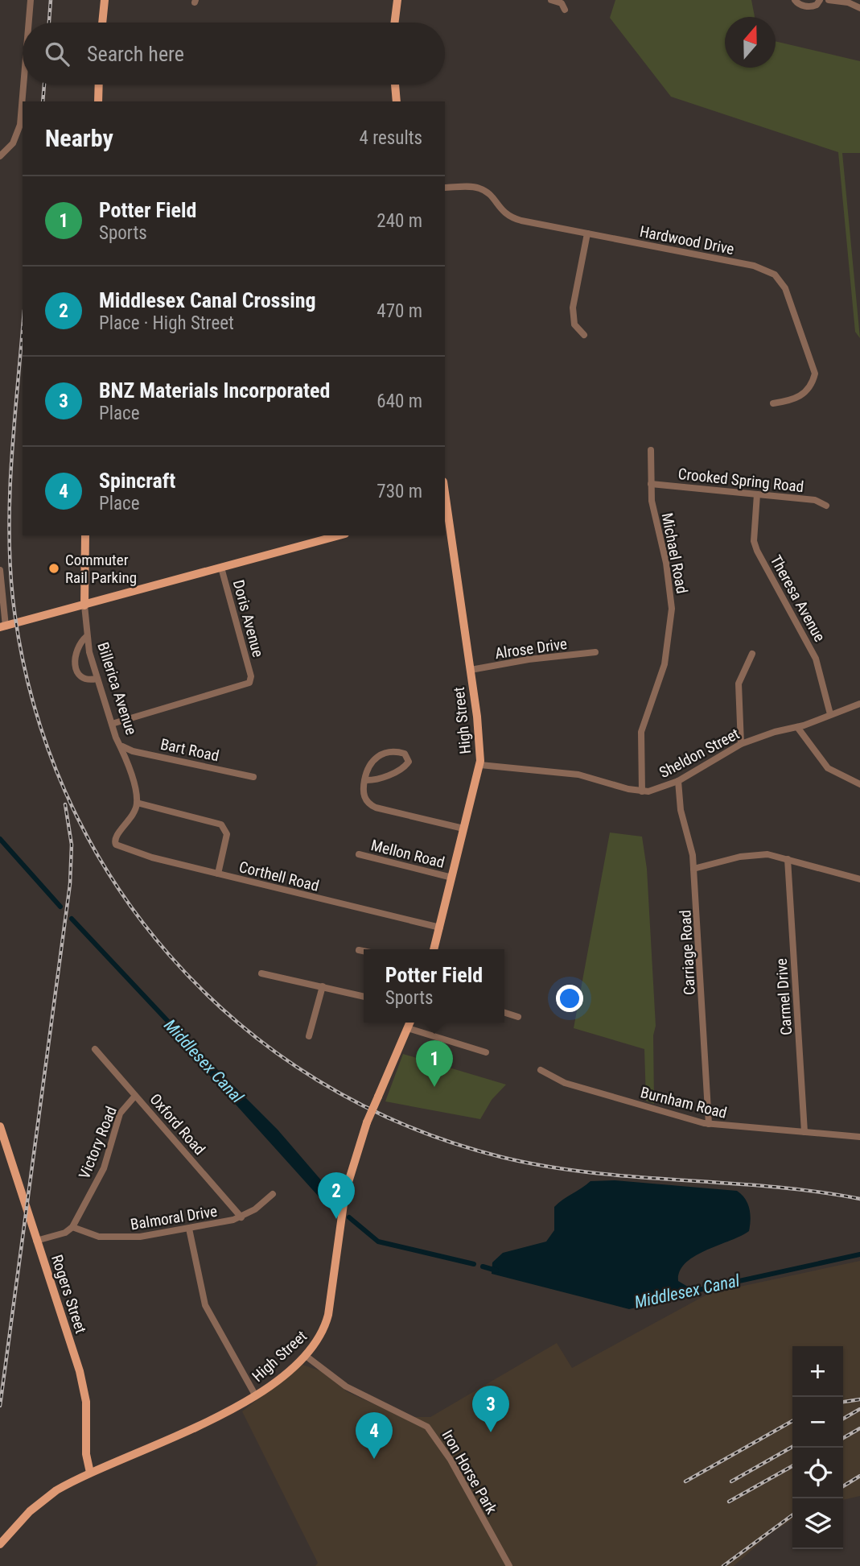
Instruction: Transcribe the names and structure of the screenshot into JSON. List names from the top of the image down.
{
  "streets": {
    "main road": ["Billerica Avenue", "High Street", "Rogers Street"],
    "street": [
      "Hardwood Drive",
      "Crooked Spring Road",
      "Michael Road",
      "Theresa Avenue",
      "Doris Avenue",
      "Alrose Drive",
      "Bart Road",
      "Sheldon Street",
      "Mellon Road",
      "Corthell Road",
      "Carriage Road",
      "Carmel Drive",
      "Burnham Road",
      "Oxford Road",
      "Victory Road",
      "Balmoral Drive",
      "Iron Horse Park"
    ]
  },
  "crossings": [
    ["Crooked Spring Road", "Michael Road"],
    ["Crooked Spring Road", "Theresa Avenue"],
    ["Michael Road", "Sheldon Street"],
    ["Theresa Avenue", "Sheldon Street"],
    ["Doris Avenue", "Billerica Avenue"],
    ["Alrose Drive", "High Street"],
    ["Billerica Avenue", "Bart Road"],
    ["Billerica Avenue", "Corthell Road"],
    ["High Street", "Sheldon Street"],
    ["High Street", "Mellon Road"],
    ["High Street", "Corthell Road"],
    ["High Street", "Rogers Street"],
    ["High Street", "Iron Horse Park"],
    ["Sheldon Street", "Carriage Road"],
    ["Carriage Road", "Burnham Road"],
    ["Carmel Drive", "Burnham Road"],
    ["Oxford Road", "Victory Road"],
    ["Oxford Road", "Balmoral Drive"],
    ["Victory Road", "Balmoral Drive"]
  ],
  "water": ["Middlesex Canal"],
  "places": ["Commuter Rail Parking"],
  "north": "top",
  "page": {
    "search": "Search here",
    "heading": ["Nearby", "4 results"],
    "list": [
      {
        "mark": "1",
        "name": "Potter Field",
        "note": "Sports",
        "value": "240 m"
      },
      {
        "mark": "2",
        "name": "Middlesex Canal Crossing",
        "note": "Place · High Street",
        "value": "470 m"
      },
      {
        "mark": "3",
        "name": "BNZ Materials Incorporated",
        "note": "Place",
        "value": "640 m"
      },
      {
        "mark": "4",
        "name": "Spincraft",
        "note": "Place",
        "value": "730 m"
      }
    ],
    "popup": ["Potter Field", "Sports"],
    "pins": [
      "1",
      "2",
      "3",
      "4"
    ],
    "map_buttons": ["+", "−"]
  }
}
